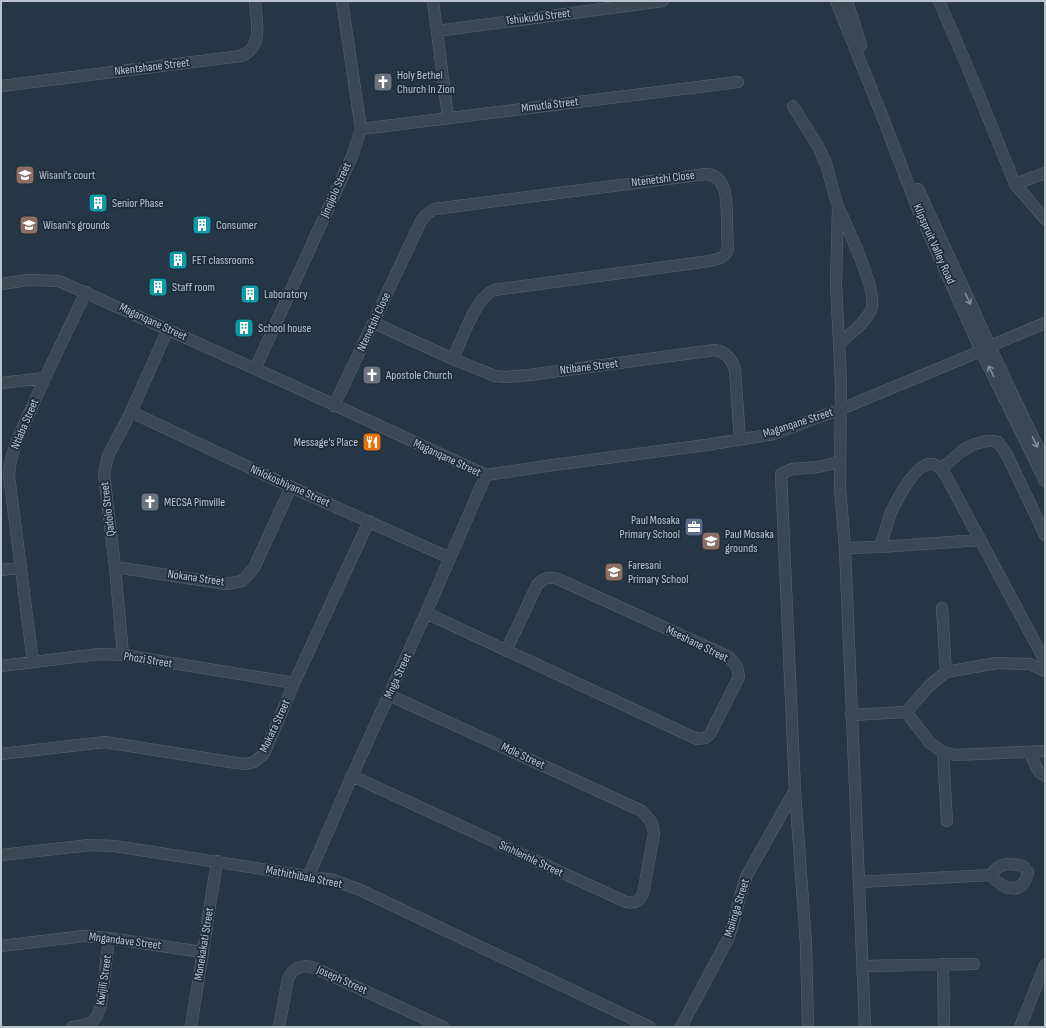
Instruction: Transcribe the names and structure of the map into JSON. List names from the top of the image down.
{
  "streets": {
    "street": [
      "Tshukudu Street",
      "Nkentshane Street",
      "Mmutla Street",
      "Ntenetshi Close",
      "Jinqijolo Street",
      "Klipspruit Valley Road",
      "Maganqane Street",
      "Ntibane Street",
      "Ntlaba Street",
      "Nhlokoshiyane Street",
      "Qadolo Street",
      "Nokana Street",
      "Mseshane Street",
      "Phozi Street",
      "Mnga Street",
      "Mokata Street",
      "Mdle Street",
      "Sinhlenhle Street",
      "Mathithibala Street",
      "Msilinga Street",
      "Mngandave Street",
      "Monekakati Street",
      "Kwijili Street",
      "Joseph Street"
    ]
  },
  "crossings": [
    ["Mmutla Street", "Jinqijolo Street"],
    ["Ntenetshi Close", "Maganqane Street"],
    ["Ntenetshi Close", "Ntibane Street"],
    ["Jinqijolo Street", "Maganqane Street"],
    ["Klipspruit Valley Road", "Maganqane Street"],
    ["Maganqane Street", "Ntibane Street"],
    ["Maganqane Street", "Ntlaba Street"],
    ["Maganqane Street", "Qadolo Street"],
    ["Maganqane Street", "Mnga Street"],
    ["Ntlaba Street", "Phozi Street"],
    ["Nhlokoshiyane Street", "Qadolo Street"],
    ["Nhlokoshiyane Street", "Nokana Street"],
    ["Nhlokoshiyane Street", "Mnga Street"],
    ["Nhlokoshiyane Street", "Mokata Street"],
    ["Qadolo Street", "Nokana Street"],
    ["Qadolo Street", "Phozi Street"],
    ["Mseshane Street", "Mnga Street"],
    ["Phozi Street", "Mokata Street"],
    ["Mnga Street", "Mdle Street"],
    ["Mnga Street", "Sinhlenhle Street"],
    ["Mnga Street", "Mathithibala Street"],
    ["Mdle Street", "Sinhlenhle Street"],
    ["Mathithibala Street", "Monekakati Street"],
    ["Mngandave Street", "Monekakati Street"],
    ["Mngandave Street", "Kwijili Street"]
  ],
  "places": {
    "church": ["Holy Bethel Church In Zion", "Apostole Church", "MECSA Pimville"],
    "school or university": [
      "Wisani's court",
      "Wisani's grounds",
      "Paul Mosaka grounds",
      "Faresani Primary School"
    ],
    "building": [
      "Senior Phase",
      "Consumer",
      "FET classrooms",
      "Staff room",
      "Laboratory",
      "School house"
    ],
    "restaurant": ["Message's Place"],
    "office": ["Paul Mosaka Primary School"]
  }
}
